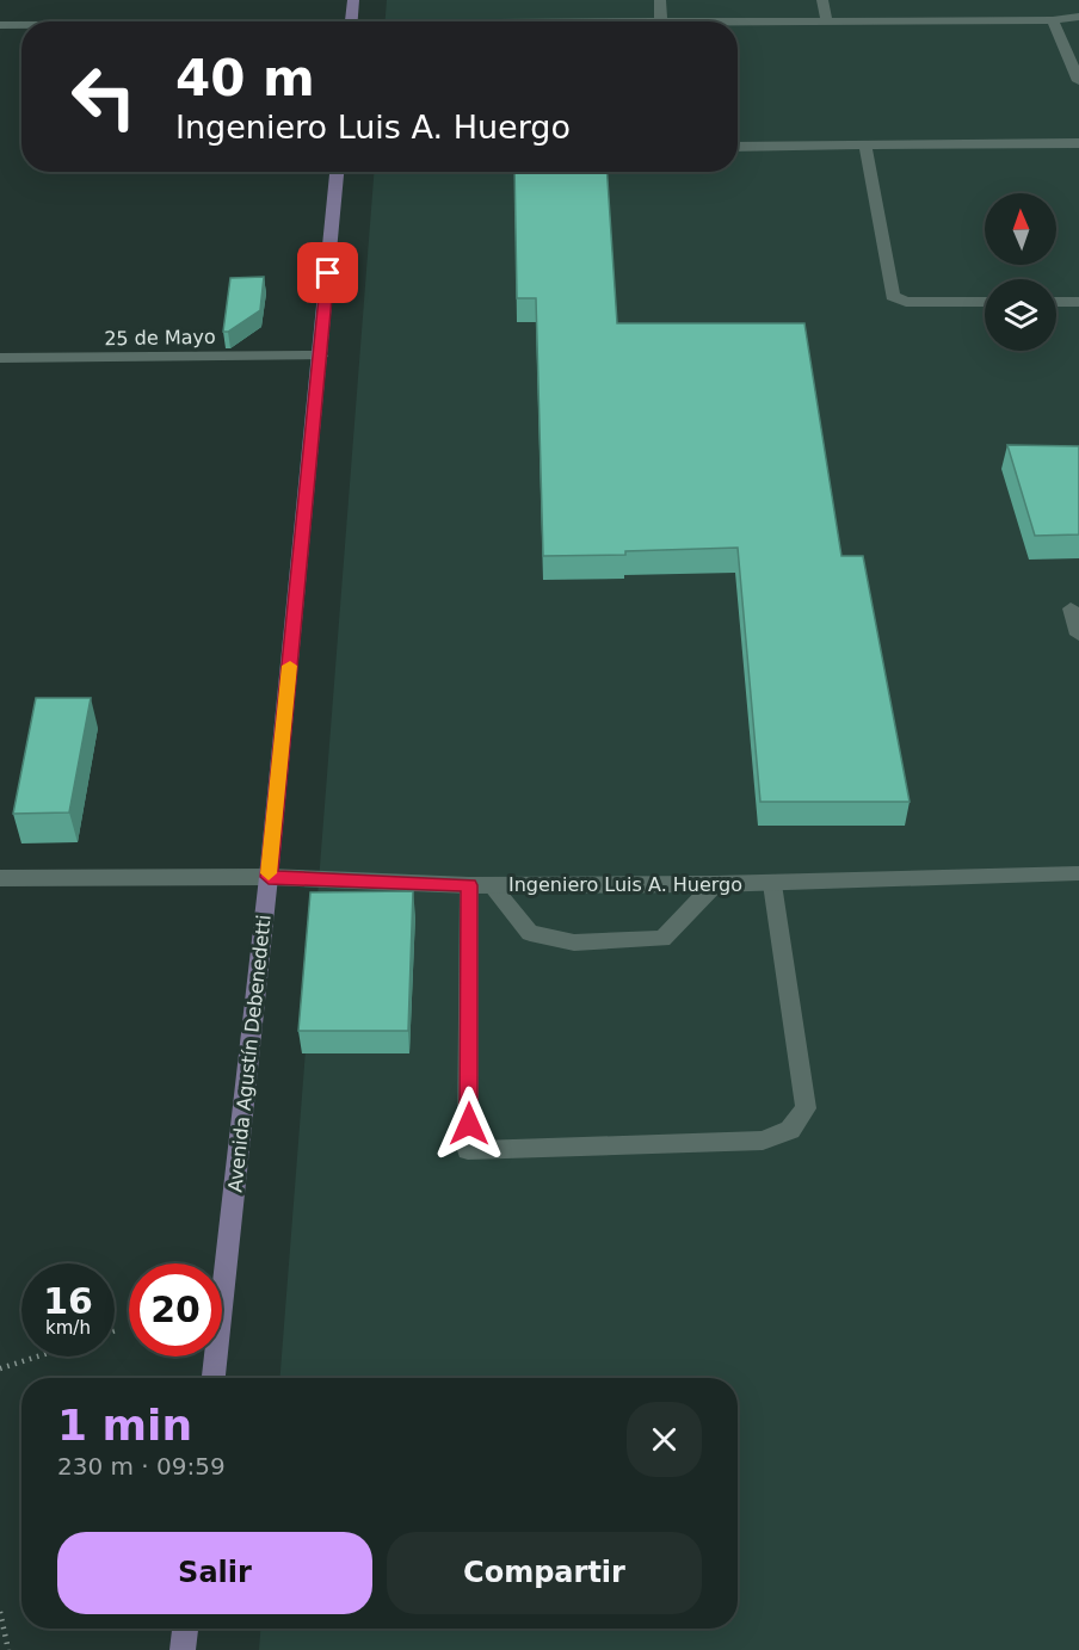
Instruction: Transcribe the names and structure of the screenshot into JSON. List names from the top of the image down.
{
  "streets": {
    "main road": ["Avenida Agustín Debenedetti"],
    "street": ["25 de Mayo", "Ingeniero Luis A. Huergo"]
  },
  "crossings": [
    ["25 de Mayo", "Avenida Agustín Debenedetti"],
    ["Ingeniero Luis A. Huergo", "Avenida Agustín Debenedetti"]
  ],
  "north": "top",
  "page": {
    "turn": ["40 m", "Ingeniero Luis A. Huergo"],
    "speed": "16 km/h",
    "limit": "20",
    "heading": ["1 min", "230 m · 09:59"],
    "buttons": ["Salir", "Compartir"]
  }
}
